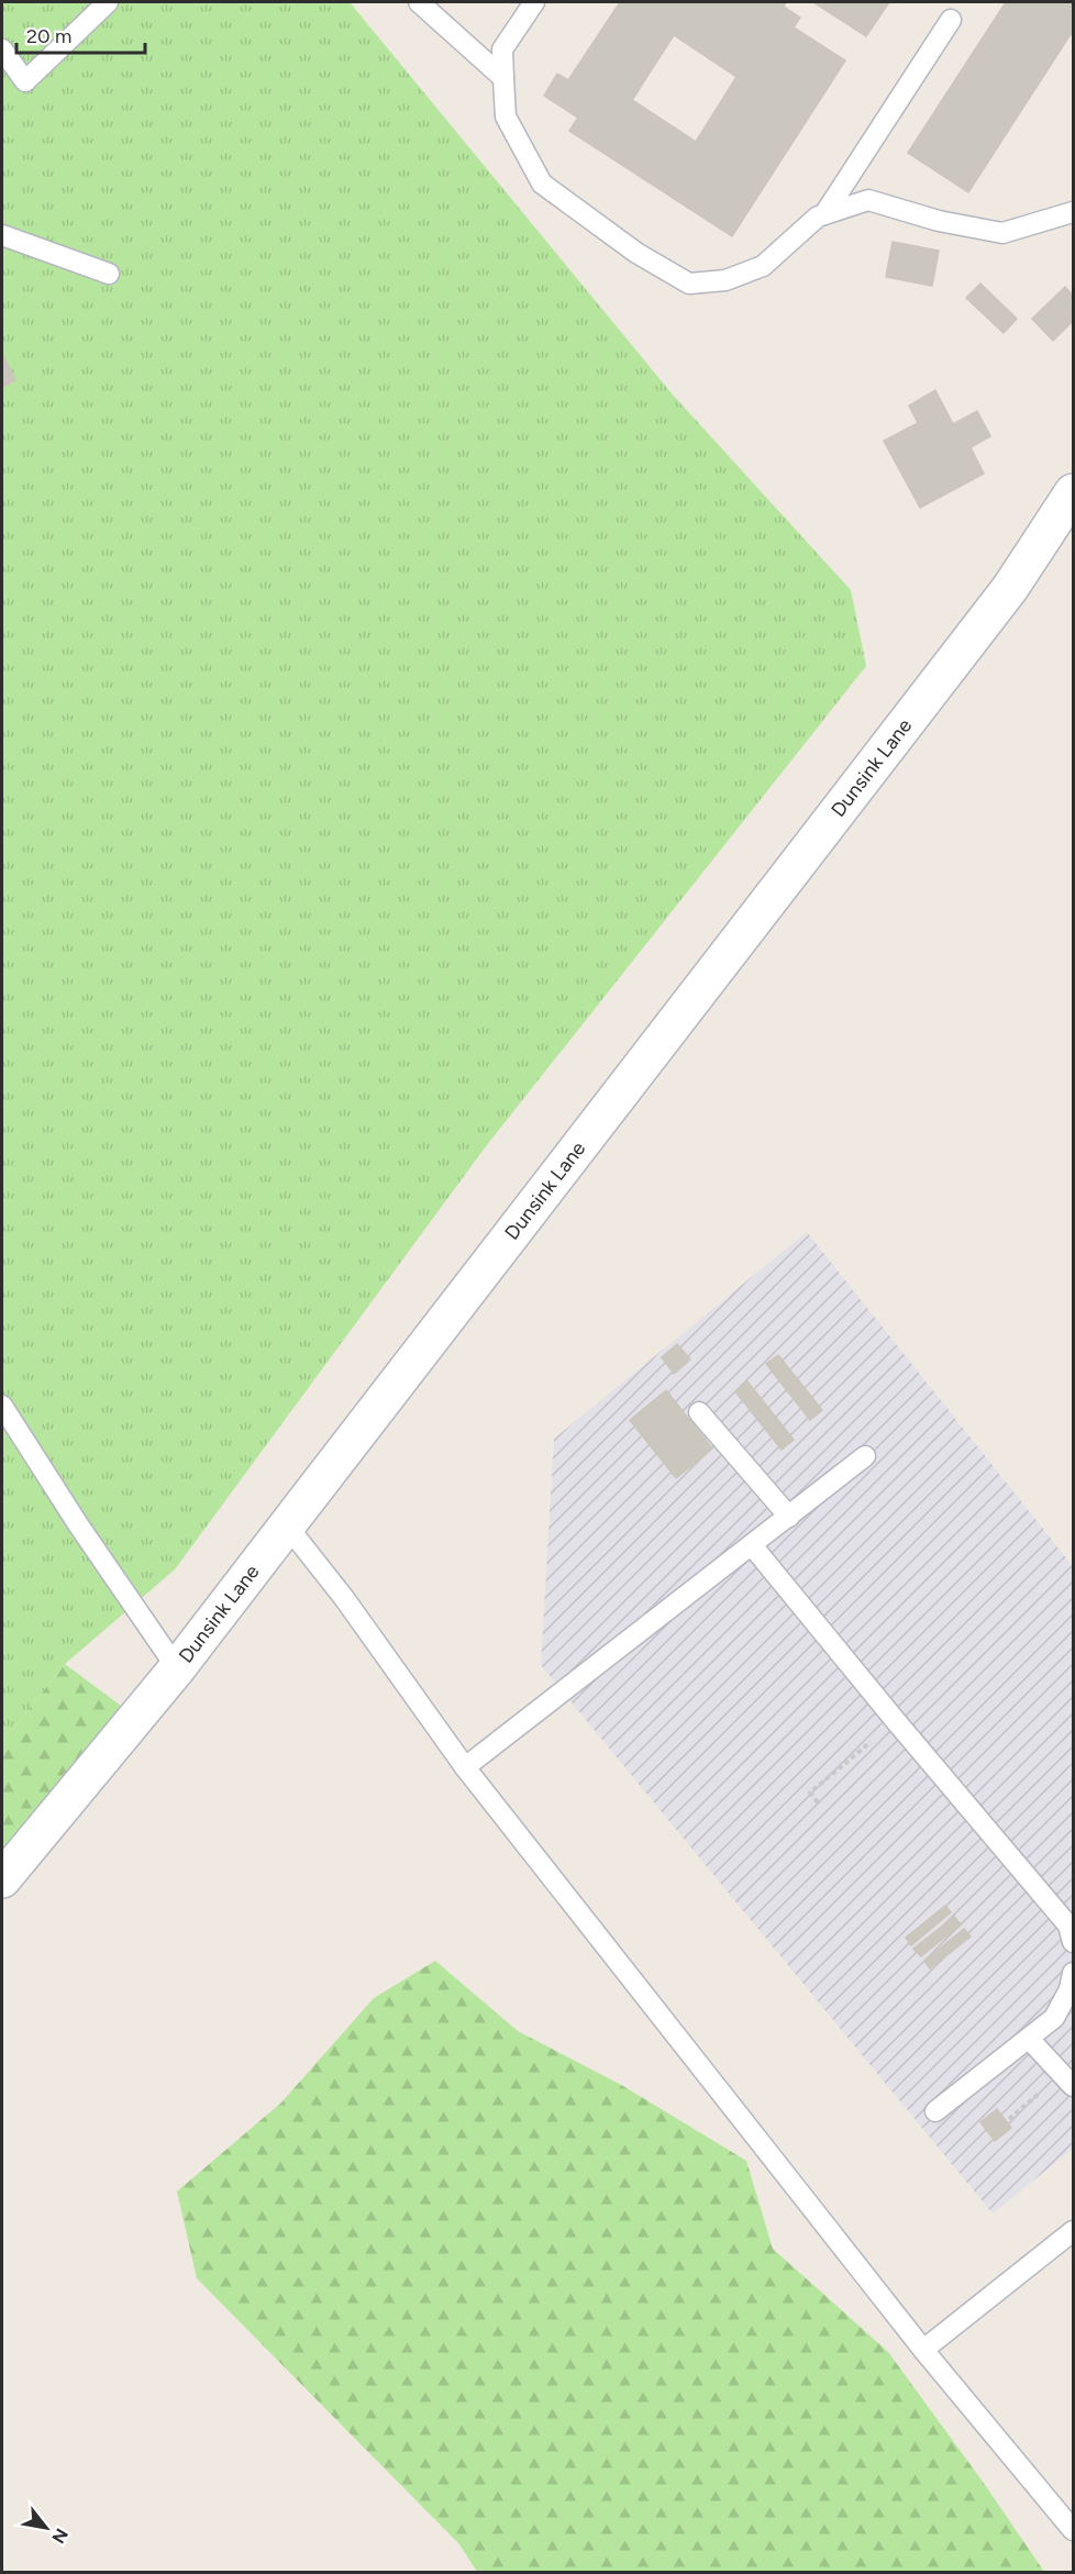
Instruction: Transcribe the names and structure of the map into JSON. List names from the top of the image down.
{
  "streets": {
    "street": ["Dunsink Lane"]
  },
  "scale_bar": "20 m",
  "north": "bottom right"
}
